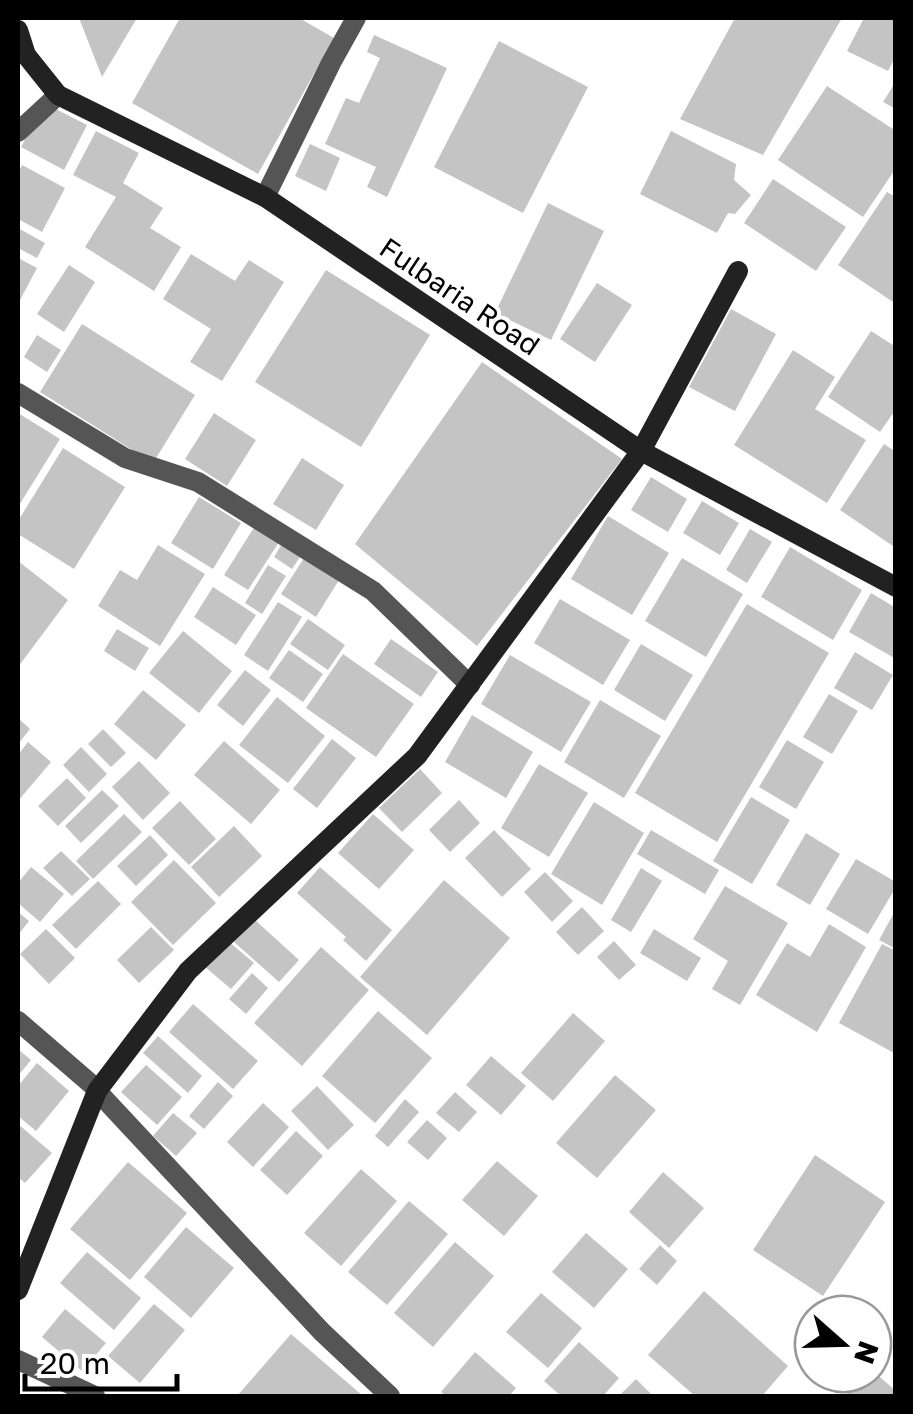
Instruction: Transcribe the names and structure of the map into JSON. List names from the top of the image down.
{
  "streets": {
    "street": ["Fulbaria Road"]
  },
  "scale_bar": "20 m",
  "north": "right"
}
